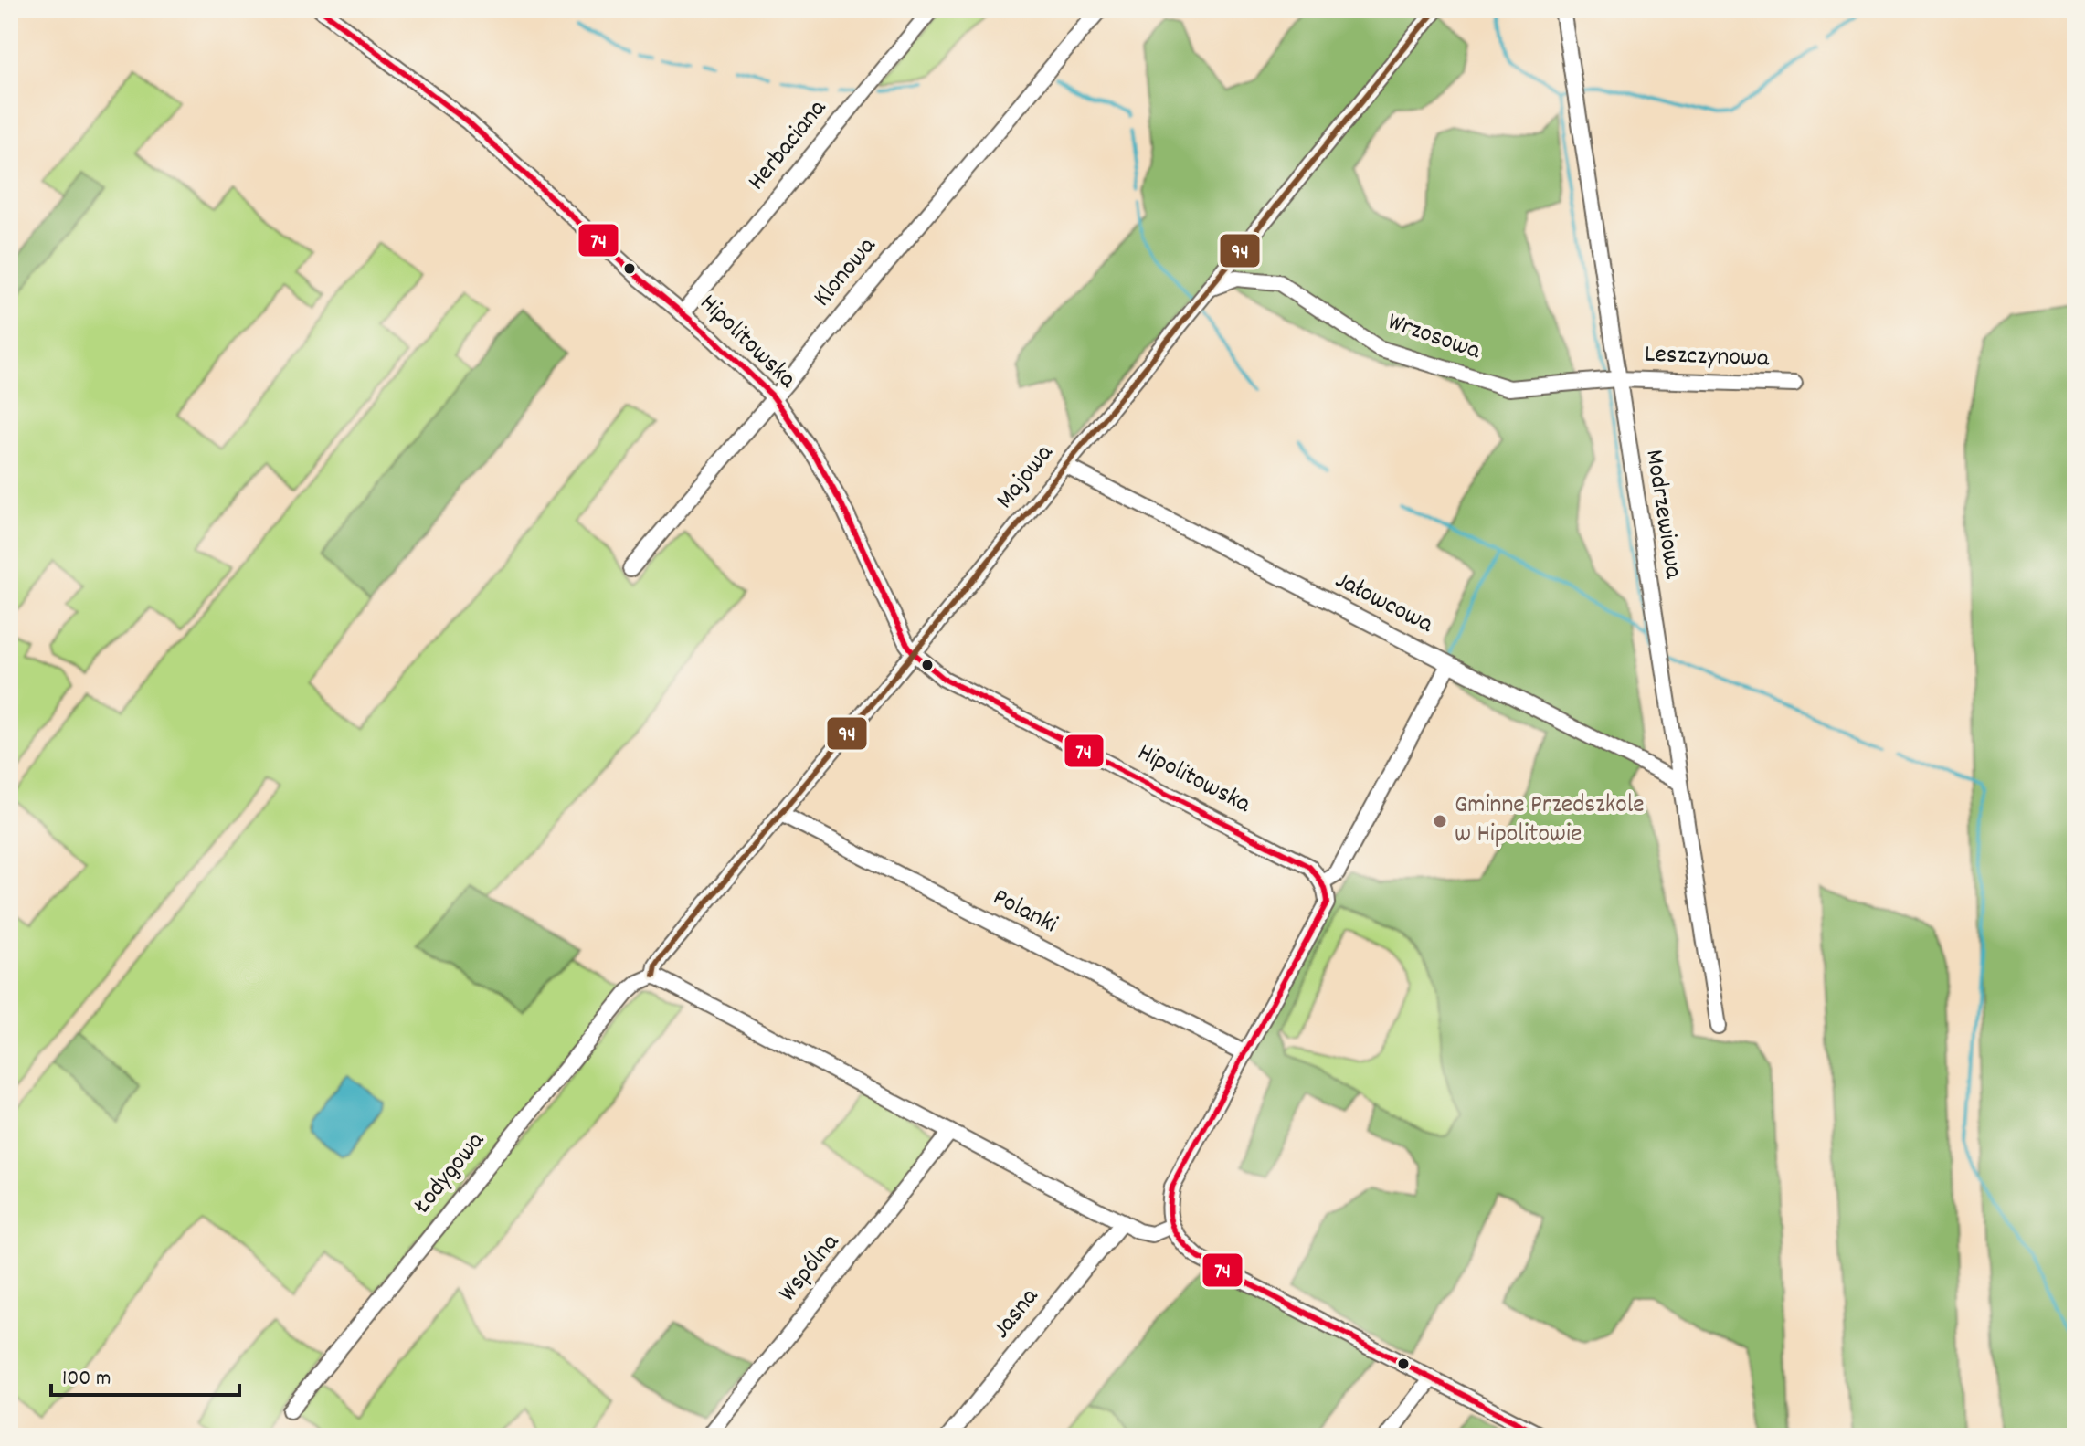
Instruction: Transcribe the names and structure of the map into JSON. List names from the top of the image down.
{
  "streets": {
    "street": [
      "Herbaciana",
      "Klonowa",
      "Wrzosowa",
      "Hipolitowska",
      "Leszczynowa",
      "Majowa",
      "Modrzewiowa",
      "Jałowcowa",
      "Polanki",
      "Łodygowa",
      "Wspólna",
      "Jasna"
    ]
  },
  "crossings": [
    ["Herbaciana", "Hipolitowska"],
    ["Klonowa", "Hipolitowska"],
    ["Wrzosowa", "Leszczynowa"],
    ["Wrzosowa", "Majowa"],
    ["Wrzosowa", "Modrzewiowa"],
    ["Hipolitowska", "Majowa"],
    ["Leszczynowa", "Modrzewiowa"],
    ["Majowa", "Jałowcowa"],
    ["Majowa", "Polanki"],
    ["Majowa", "Łodygowa"],
    ["Modrzewiowa", "Jałowcowa"]
  ],
  "places": ["Gminne Przedszkole w Hipolitowie"],
  "lines": ["transit line 74", "transit line 94"],
  "scale_bar": "100 m"
}
